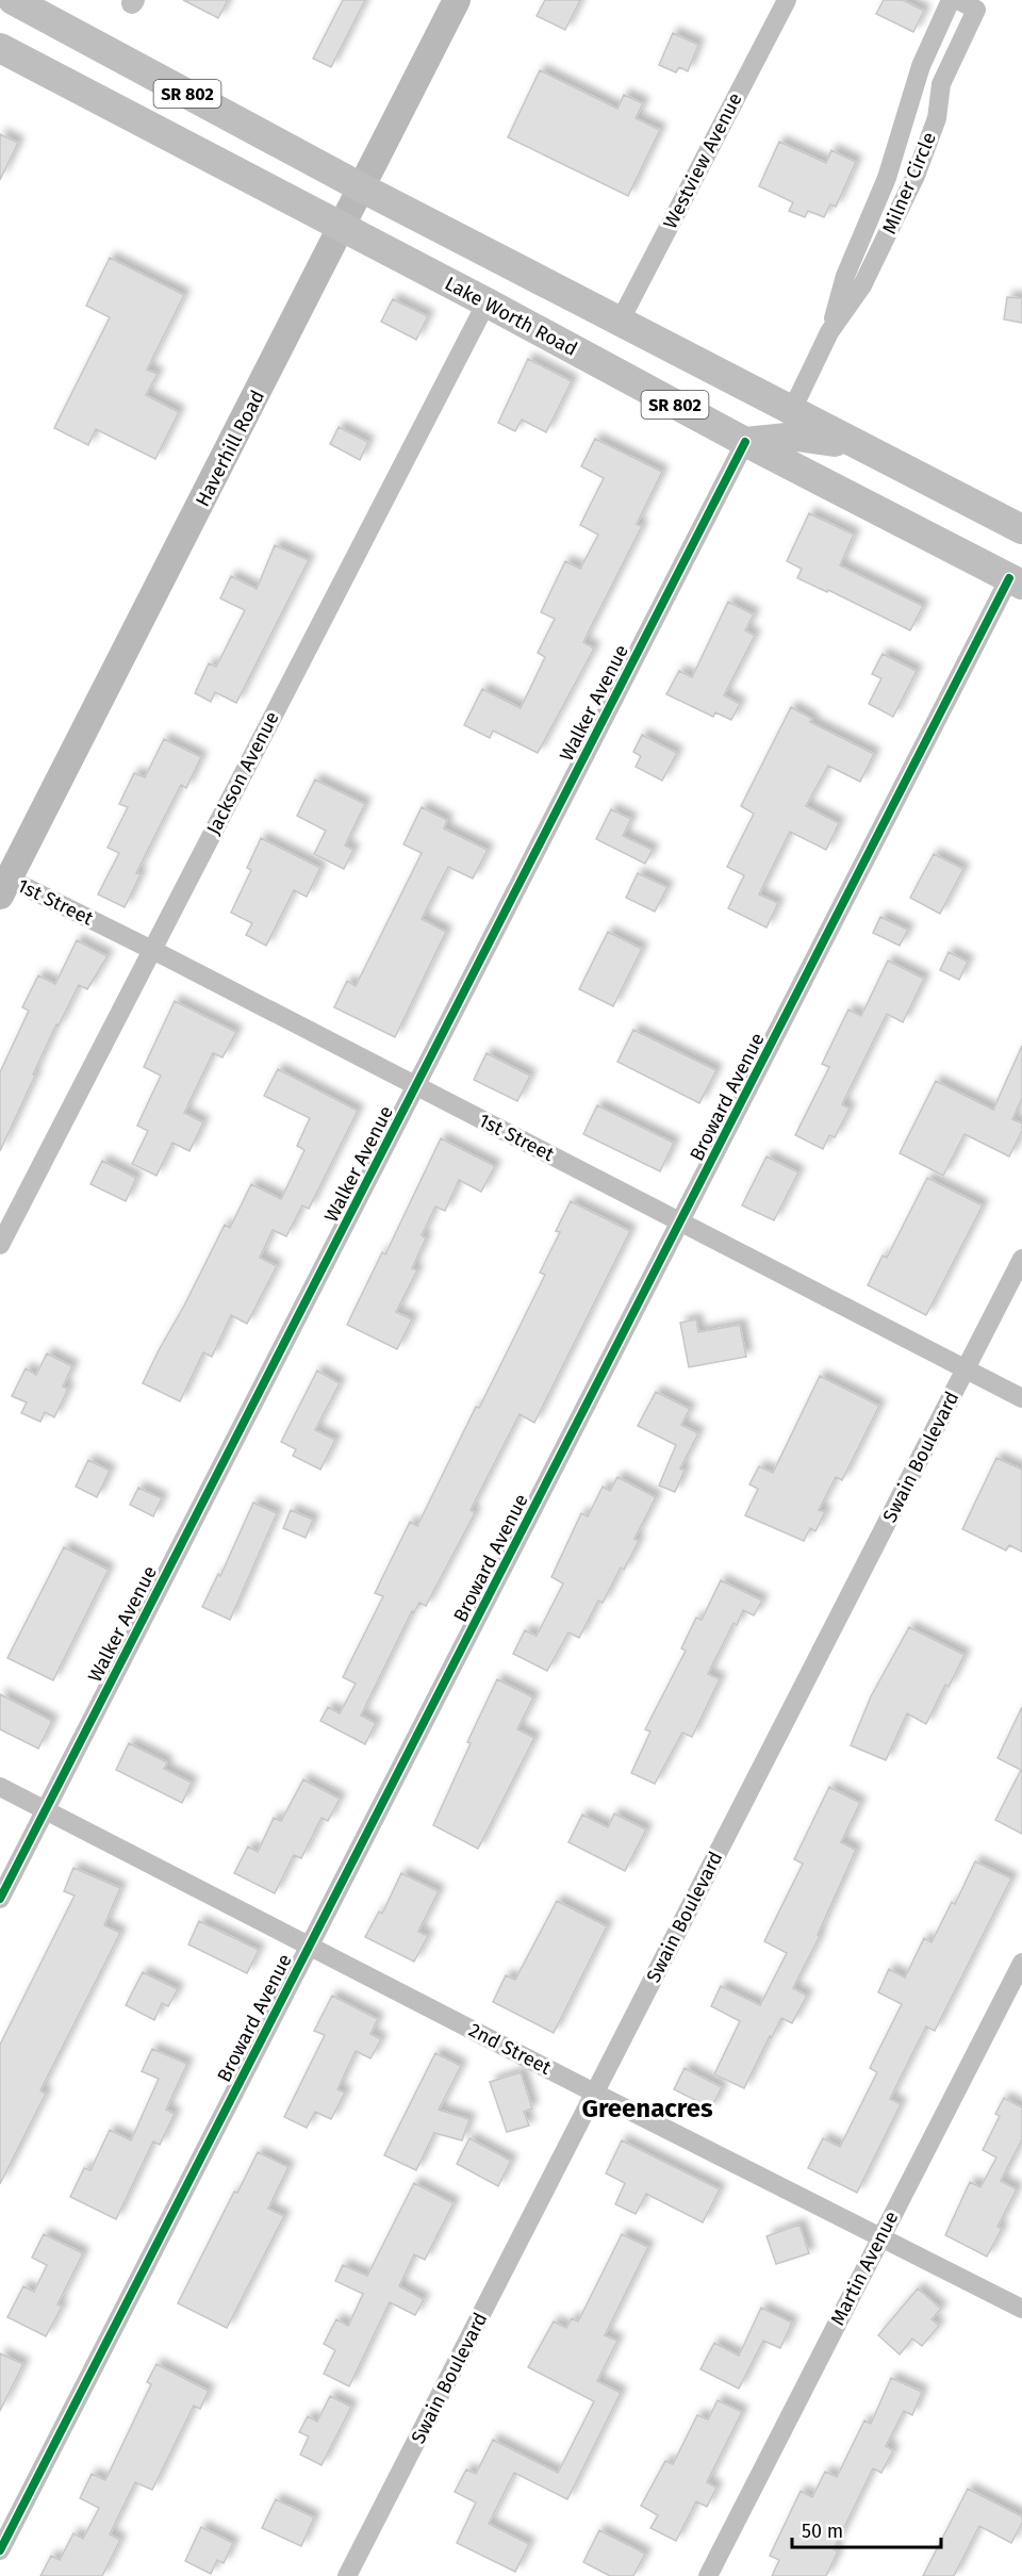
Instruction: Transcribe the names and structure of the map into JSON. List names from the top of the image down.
{
  "streets": {
    "main road": ["SR 802", "Lake Worth Road"],
    "street": [
      "Westview Avenue",
      "Milner Circle",
      "Haverhill Road",
      "Walker Avenue",
      "Jackson Avenue",
      "1st Street",
      "Broward Avenue",
      "Swain Boulevard",
      "2nd Street",
      "Martin Avenue"
    ]
  },
  "crossings": [
    ["SR 802", "Westview Avenue"],
    ["SR 802", "Milner Circle"],
    ["SR 802", "Haverhill Road"],
    ["Lake Worth Road", "Haverhill Road"],
    ["Lake Worth Road", "Walker Avenue"],
    ["Lake Worth Road", "Jackson Avenue"],
    ["Lake Worth Road", "Broward Avenue"],
    ["Haverhill Road", "1st Street"],
    ["Walker Avenue", "1st Street"],
    ["Walker Avenue", "2nd Street"],
    ["Jackson Avenue", "1st Street"],
    ["1st Street", "Broward Avenue"],
    ["1st Street", "Swain Boulevard"],
    ["Broward Avenue", "2nd Street"],
    ["Swain Boulevard", "2nd Street"],
    ["2nd Street", "Martin Avenue"]
  ],
  "districts": ["Greenacres"],
  "scale_bar": "50 m"
}
